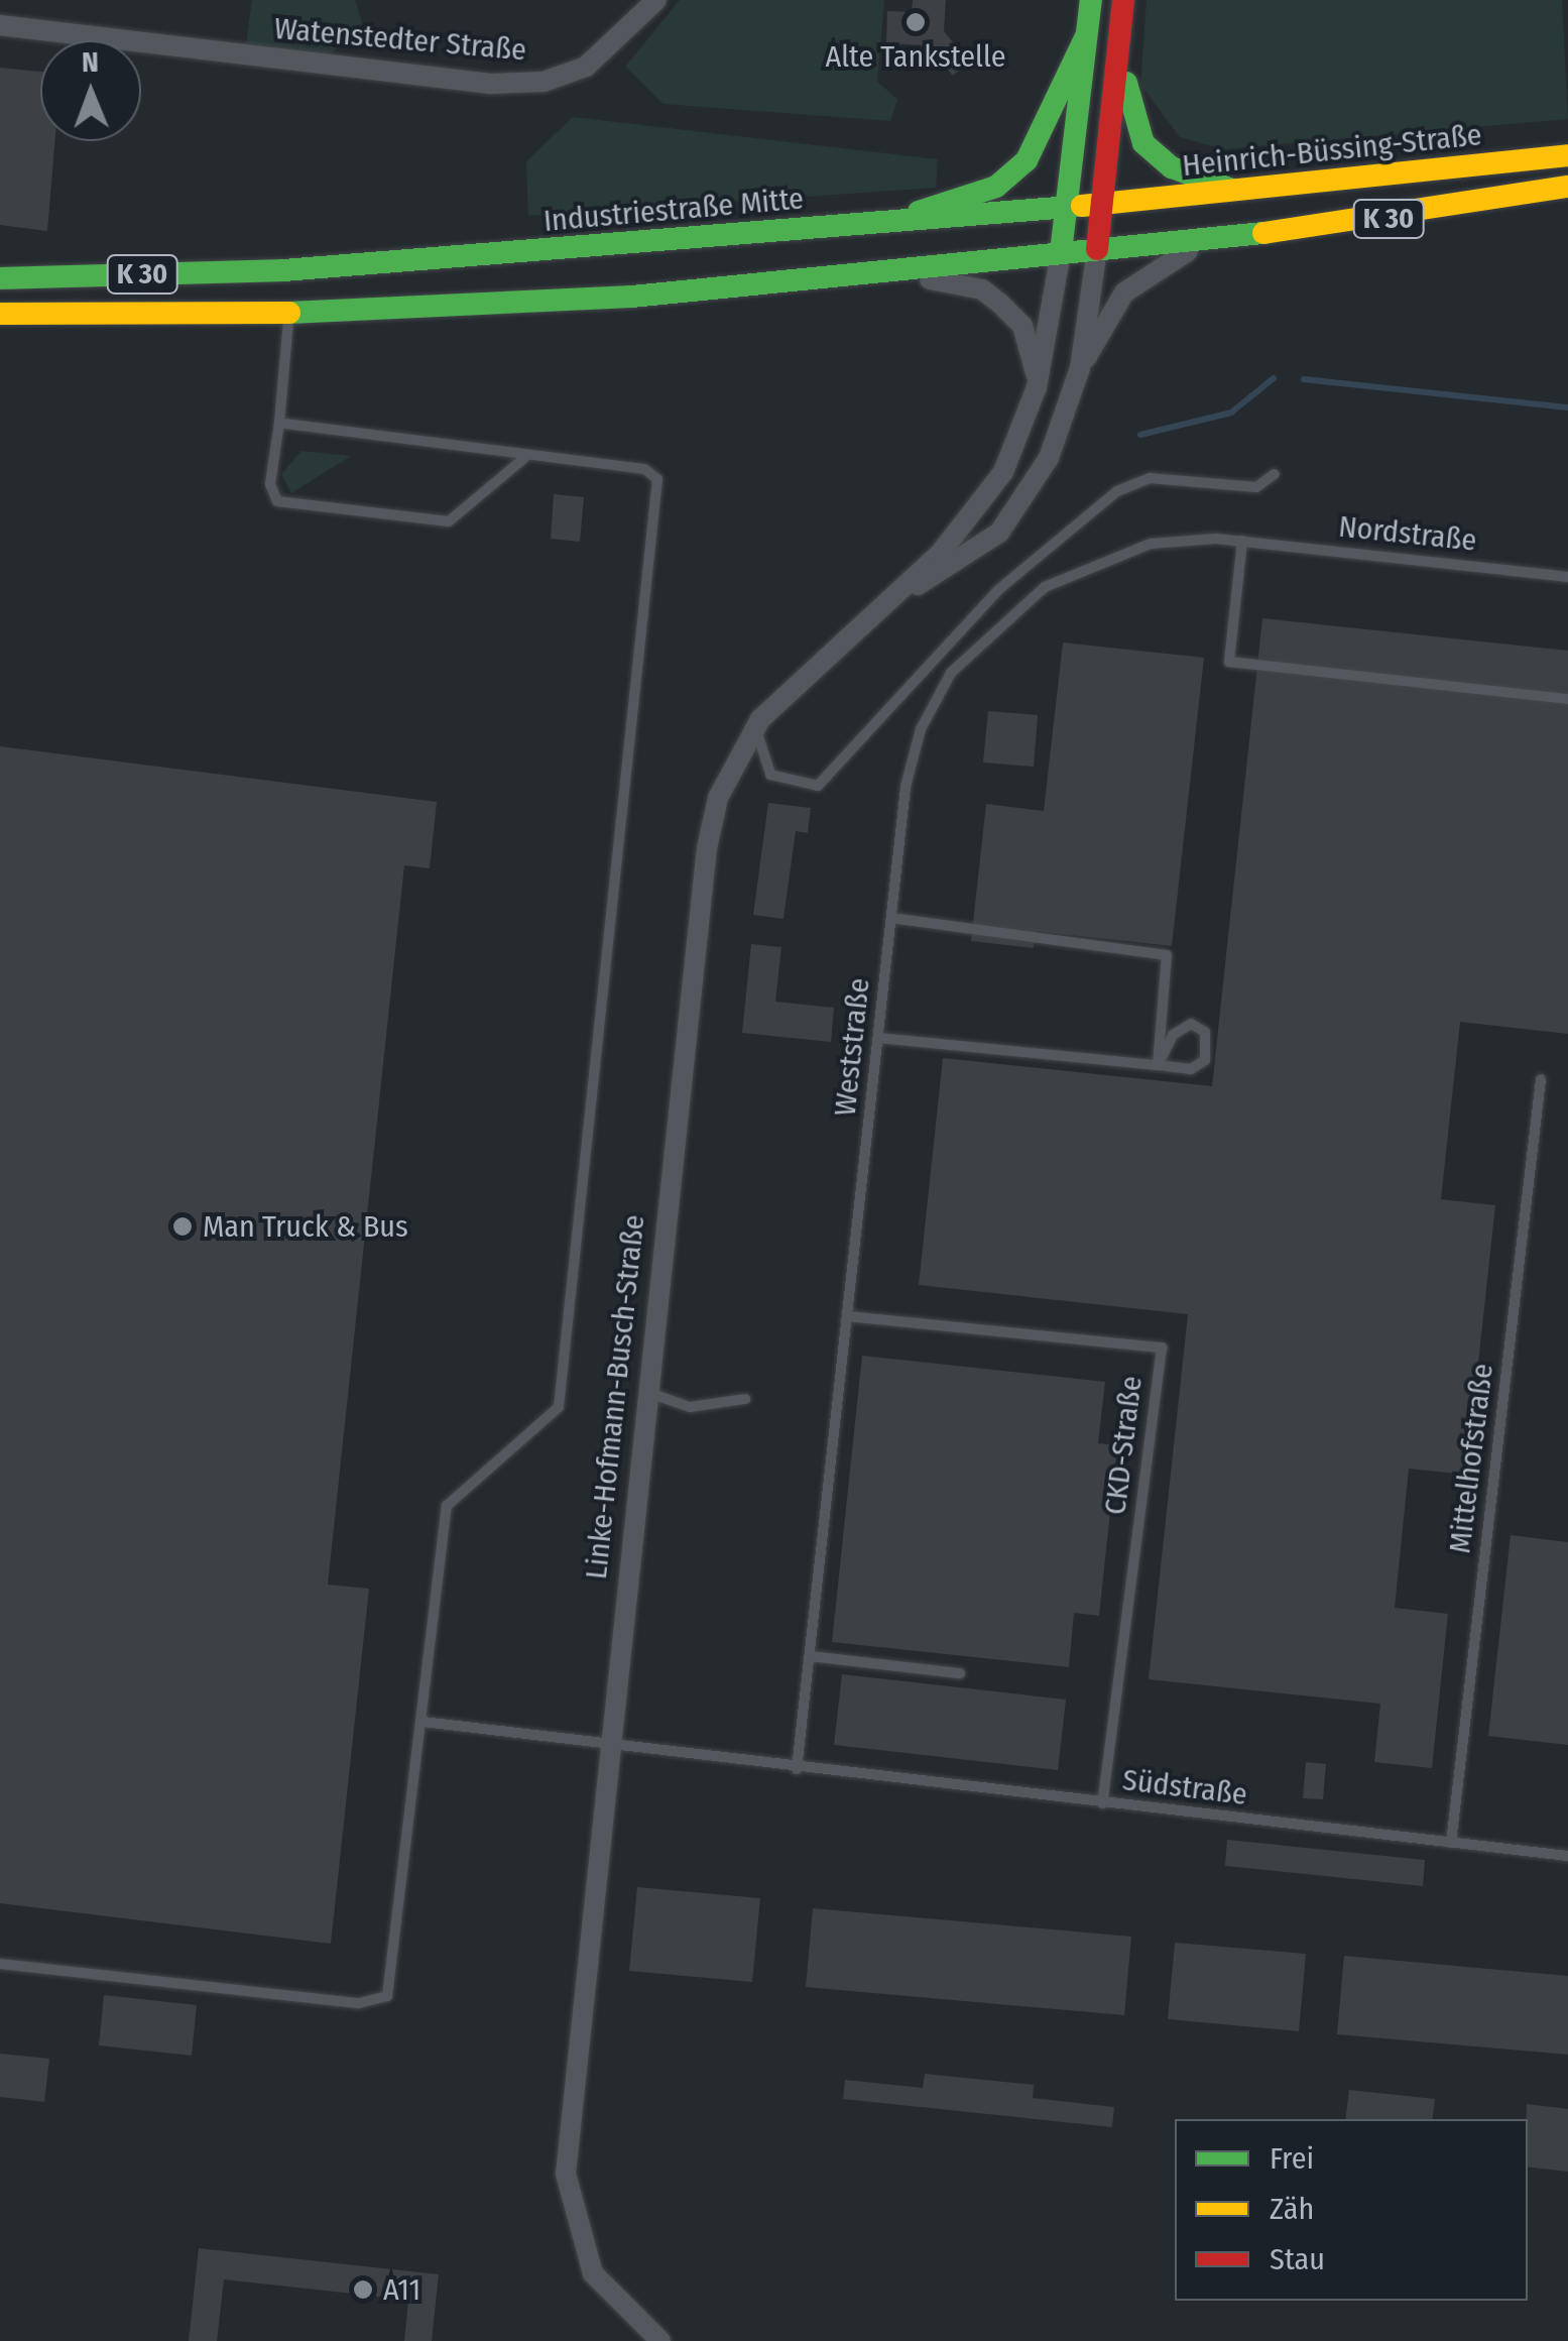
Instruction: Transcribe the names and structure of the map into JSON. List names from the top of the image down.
{
  "streets": {
    "main road": ["Heinrich-Büssing-Straße", "Industriestraße Mitte", "K 30"],
    "street": ["Watenstedter Straße", "Linke-Hofmann-Busch-Straße"],
    "lane": [
      "Nordstraße",
      "Weststraße",
      "CKD-Straße",
      "Mittelhofstraße",
      "Südstraße"
    ]
  },
  "crossings": [
    ["Heinrich-Büssing-Straße", "K 30"],
    ["Industriestraße Mitte", "K 30"],
    ["K 30", "Linke-Hofmann-Busch-Straße"],
    ["Nordstraße", "Weststraße"],
    ["Weststraße", "CKD-Straße"],
    ["Weststraße", "Südstraße"],
    ["Linke-Hofmann-Busch-Straße", "Südstraße"],
    ["CKD-Straße", "Südstraße"],
    ["Mittelhofstraße", "Südstraße"]
  ],
  "places": ["Alte Tankstelle", "Man Truck & Bus", "A11"],
  "legend": ["Frei", "Zäh", "Stau"],
  "north": "top"
}
